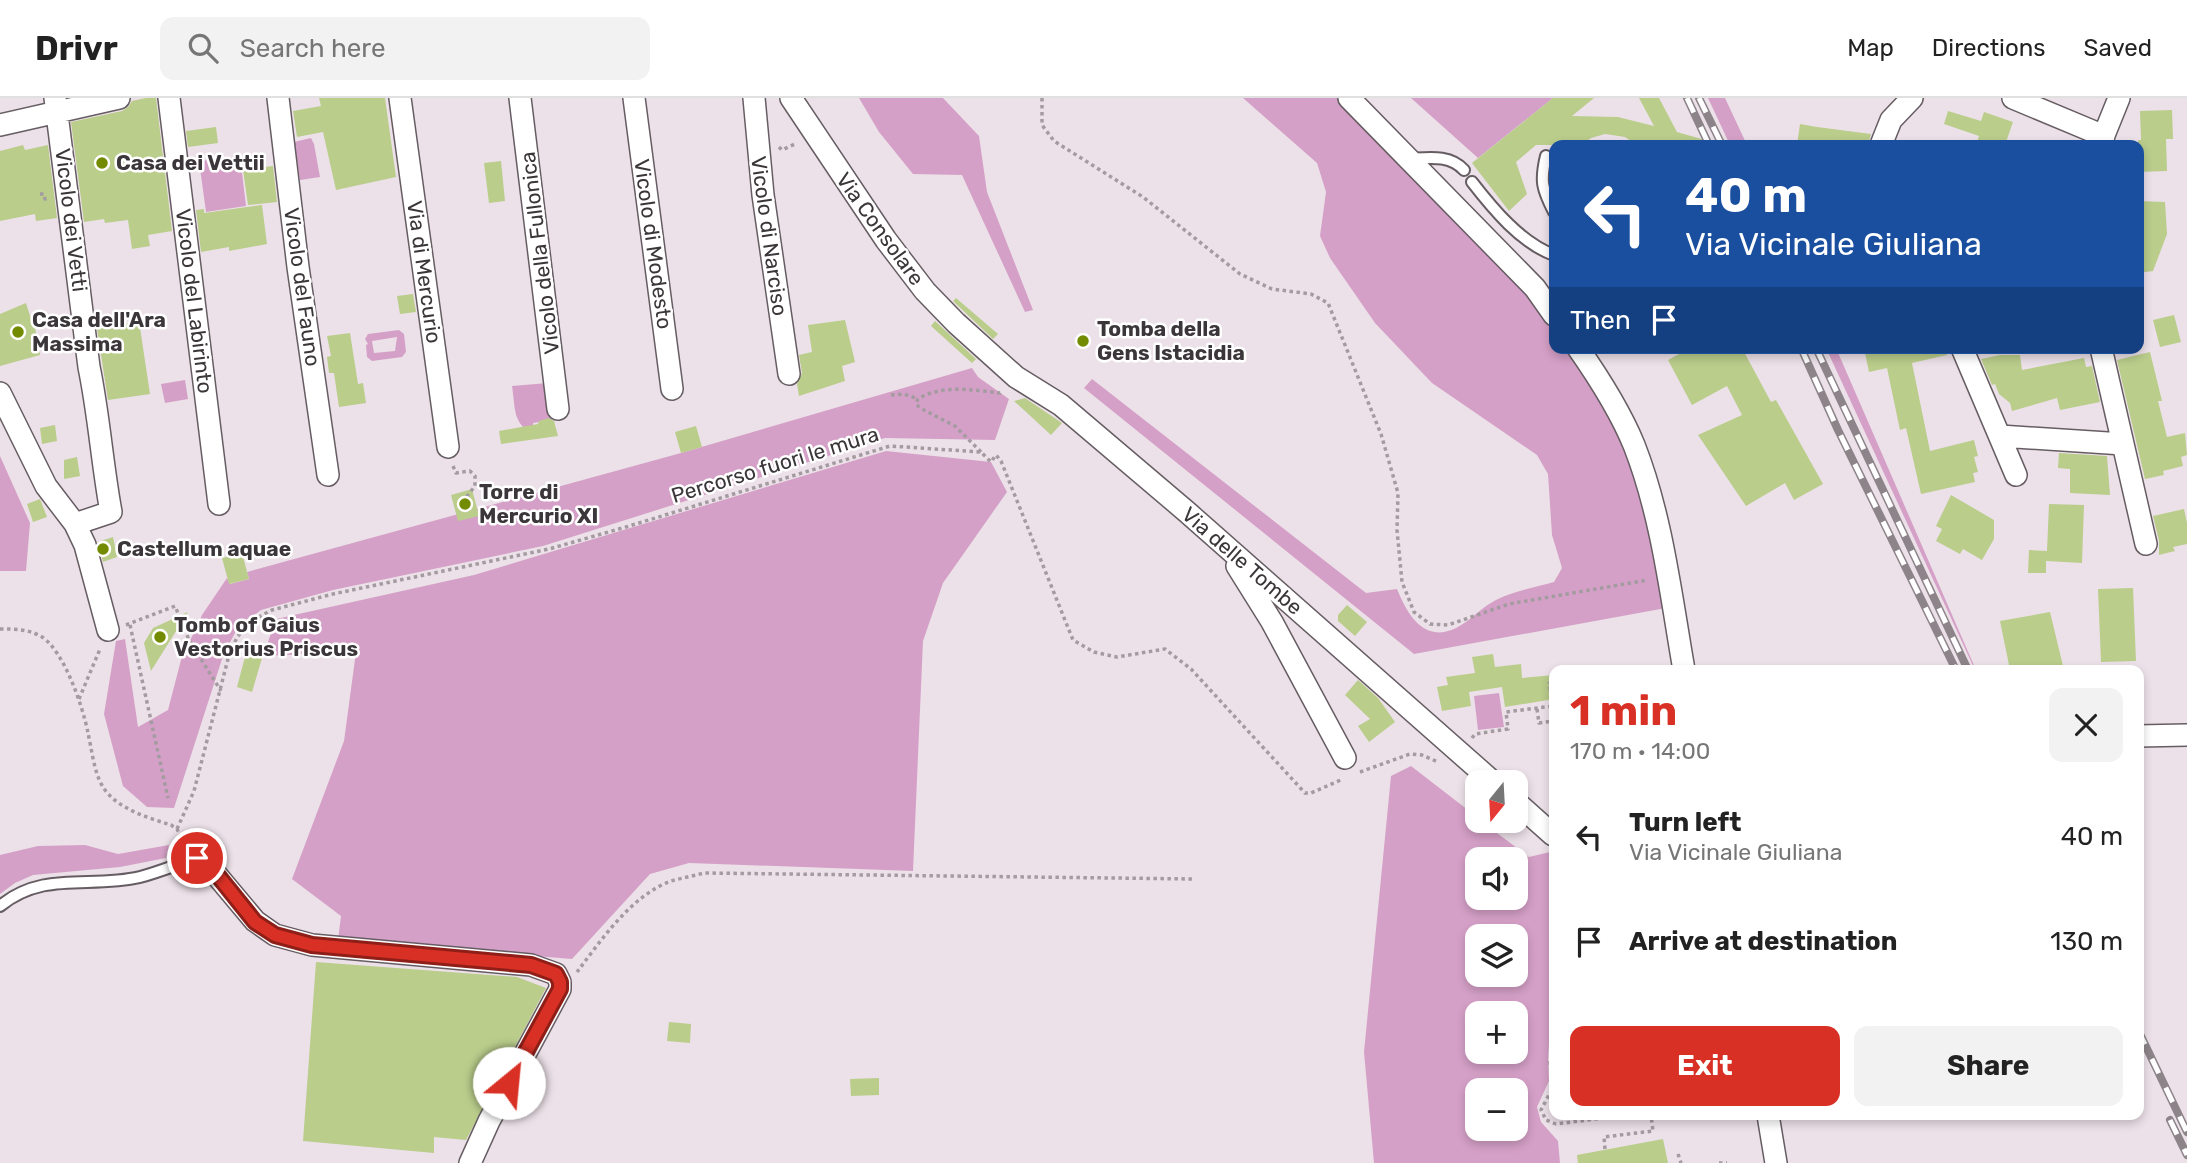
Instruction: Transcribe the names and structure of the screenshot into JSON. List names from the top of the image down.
{
  "streets": {
    "street": [
      "Vicolo dei Vetti",
      "Via Consolare",
      "Vicolo di Narciso",
      "Vicolo di Modesto",
      "Vicolo della Fullonica",
      "Via di Mercurio",
      "Vicolo del Fauno",
      "Vicolo del Labirinto",
      "Via delle Tombe"
    ],
    "path": ["Percorso fuori le mura"]
  },
  "crossings": [
    ["Via Consolare", "Via delle Tombe"]
  ],
  "places": [
    "Casa dei Vettii",
    "Casa dell'Ara Massima",
    "Tomba della Gens Istacidia",
    "Torre di Mercurio XI",
    "Castellum aquae",
    "Tomb of Gaius Vestorius Priscus"
  ],
  "north": "bottom",
  "page": {
    "header": "Drivr",
    "search": "Search here",
    "nav": ["Map", "Directions", "Saved"],
    "turn": ["40 m", "Via Vicinale Giuliana"],
    "then": "Then",
    "heading": ["1 min", "170 m · 14:00"],
    "map_buttons": ["+", "−"],
    "list": [
      {
        "name": "Turn left",
        "note": "Via Vicinale Giuliana",
        "value": "40 m"
      },
      {
        "name": "Arrive at destination",
        "value": "130 m"
      }
    ],
    "buttons": ["Exit", "Share"]
  }
}
